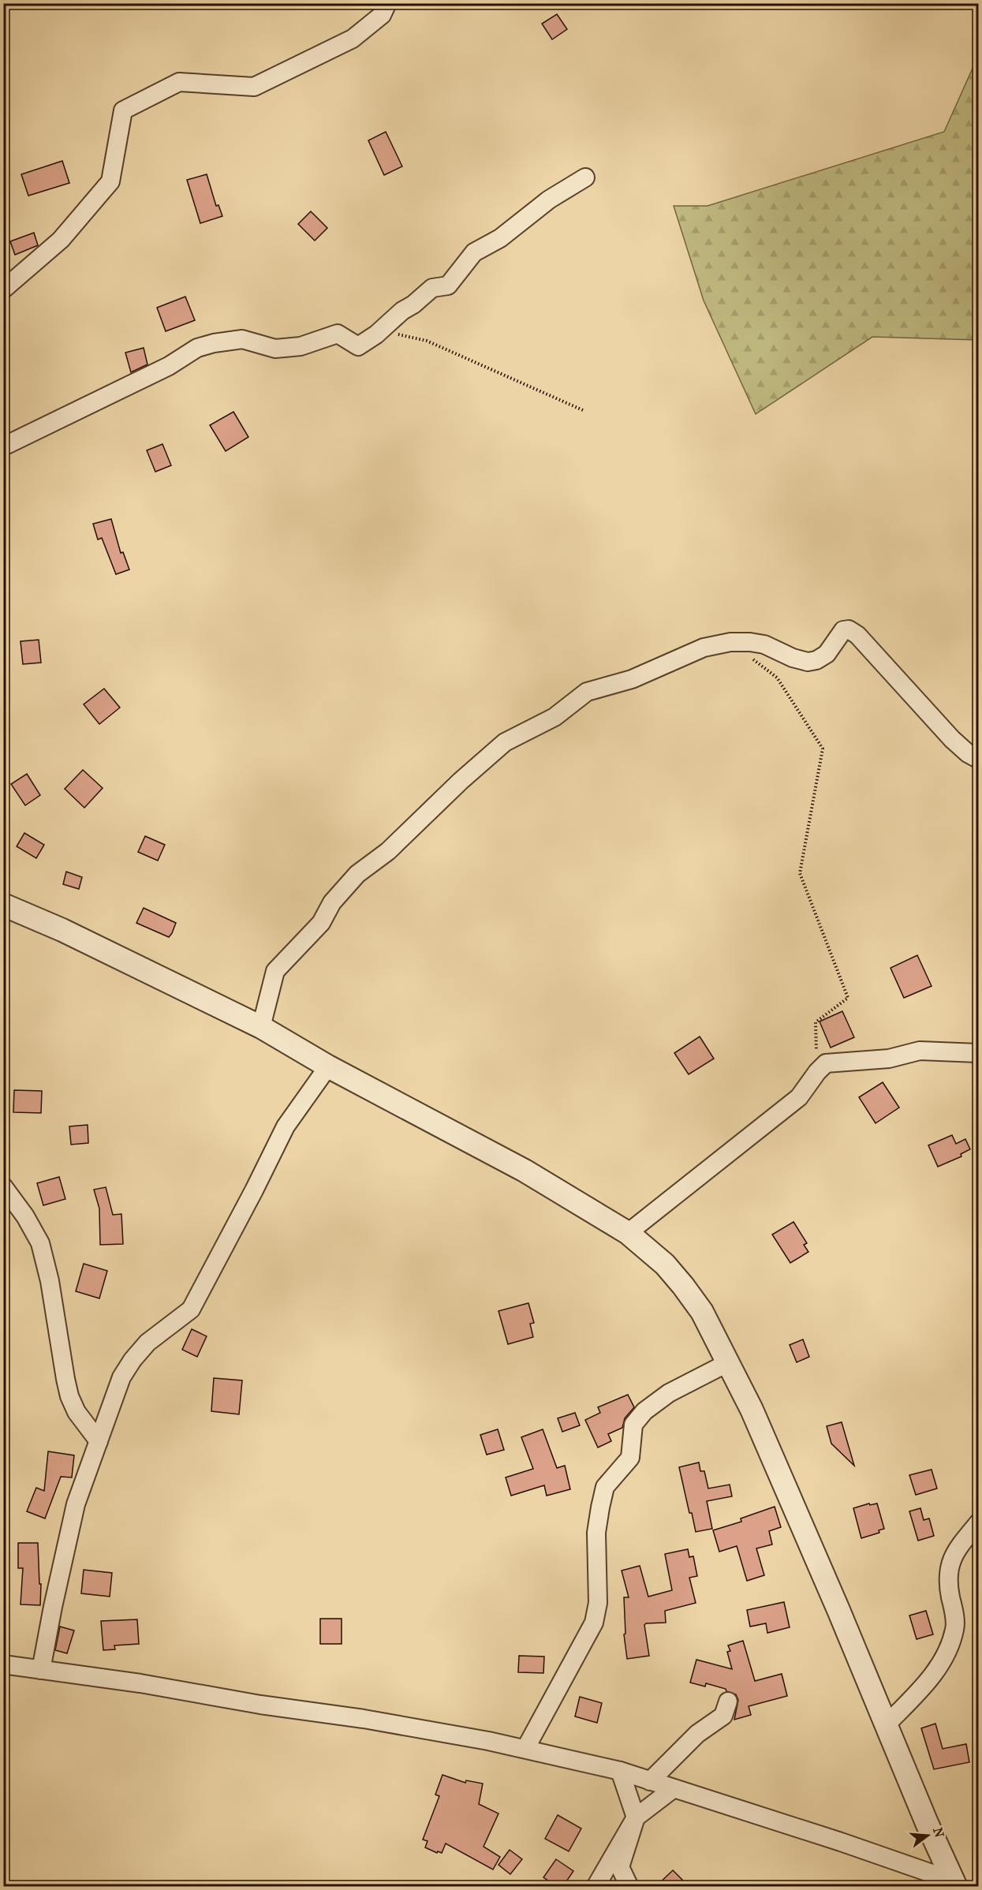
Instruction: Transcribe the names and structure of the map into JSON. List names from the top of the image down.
{
  "north": "right"
}
